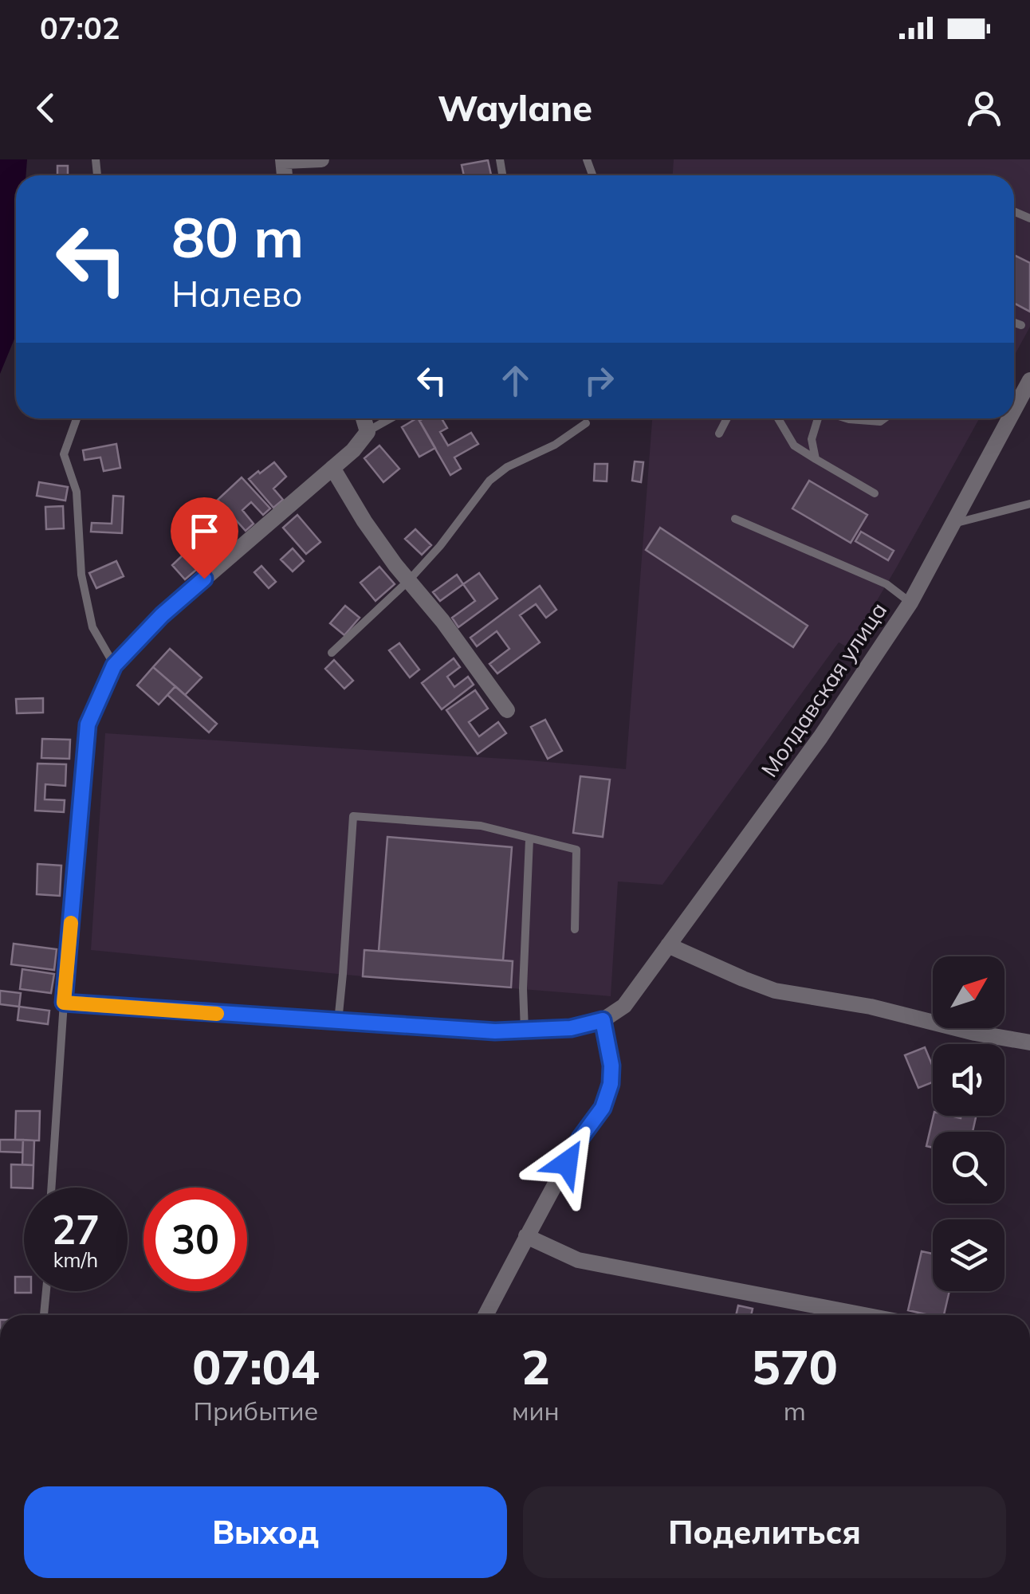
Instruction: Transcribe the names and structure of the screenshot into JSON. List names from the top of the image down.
{
  "streets": {
    "street": ["Молдавская улица"]
  },
  "north": "top right",
  "page": {
    "status": "07:02",
    "header": "Waylane",
    "turn": ["80 m", "Налево"],
    "speed": "27 km/h",
    "limit": "30",
    "eta": [
      "07:04",
      "Прибытие",
      "2",
      "мин",
      "570",
      "m"
    ],
    "buttons": ["Выход", "Поделиться"]
  }
}
